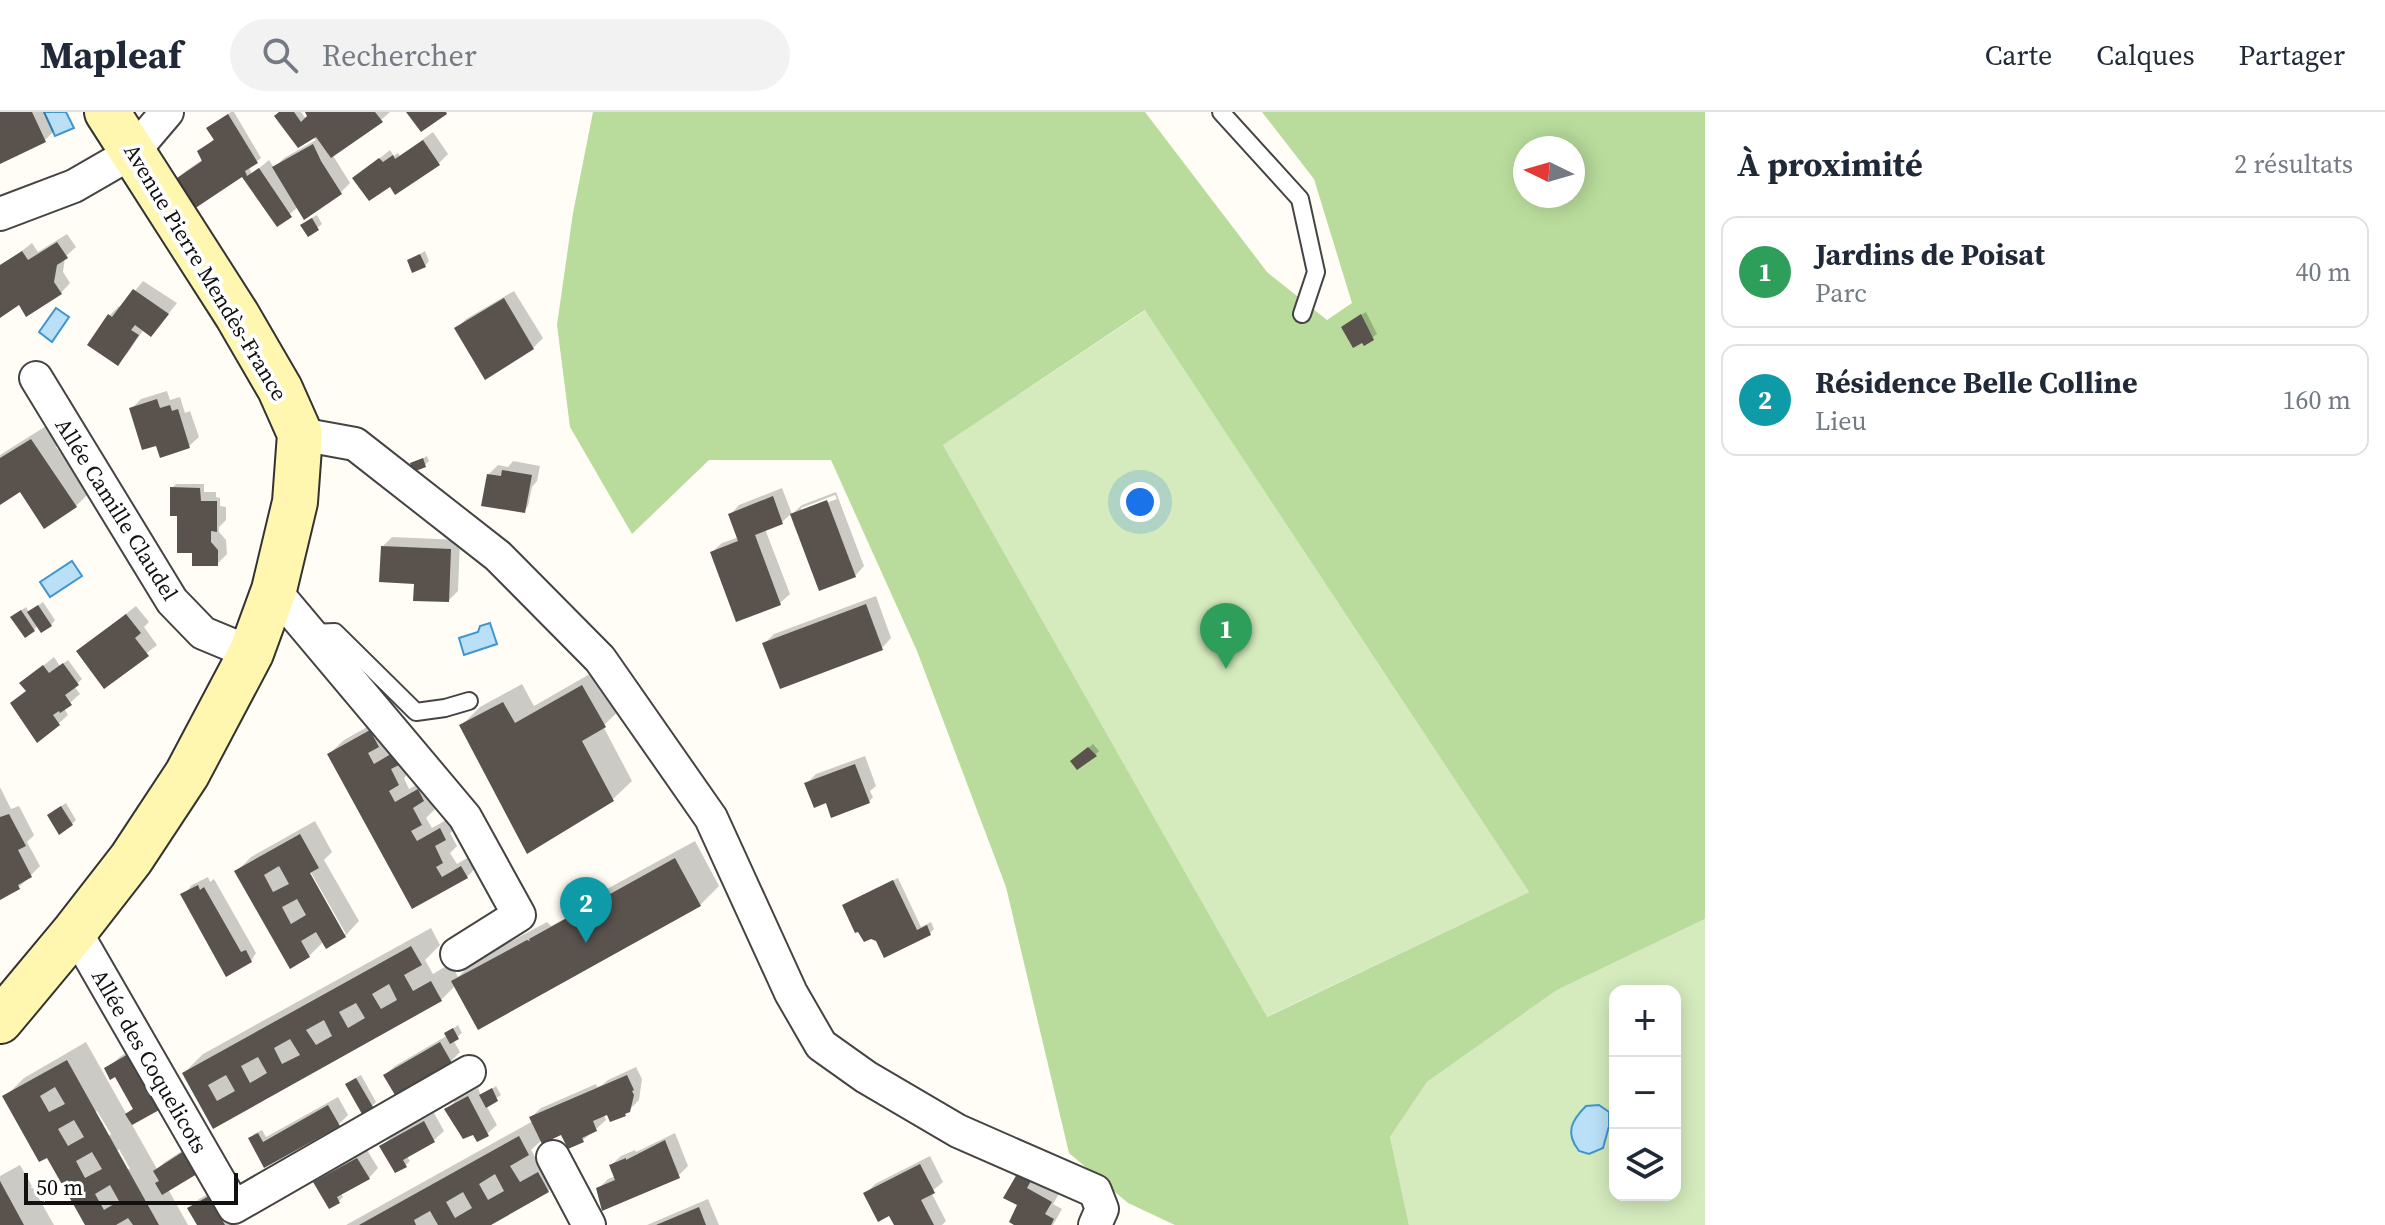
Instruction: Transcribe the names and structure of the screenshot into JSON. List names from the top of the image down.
{
  "streets": {
    "street": ["Avenue Pierre Mendès-France", "Allée Camille Claudel", "Allée des Coquelicots"]
  },
  "crossings": [
    ["Avenue Pierre Mendès-France", "Allée Camille Claudel"],
    ["Avenue Pierre Mendès-France", "Allée des Coquelicots"]
  ],
  "scale_bar": "50 m",
  "north": "left",
  "page": {
    "header": "Mapleaf",
    "search": "Rechercher",
    "nav": ["Carte", "Calques", "Partager"],
    "heading": ["À proximité", "2 résultats"],
    "list": [
      {
        "mark": "1",
        "name": "Jardins de Poisat",
        "note": "Parc",
        "value": "40 m"
      },
      {
        "mark": "2",
        "name": "Résidence Belle Colline",
        "note": "Lieu",
        "value": "160 m"
      }
    ],
    "pins": ["1", "2"],
    "map_buttons": ["+", "−"],
    "scale": "50 m"
  }
}
